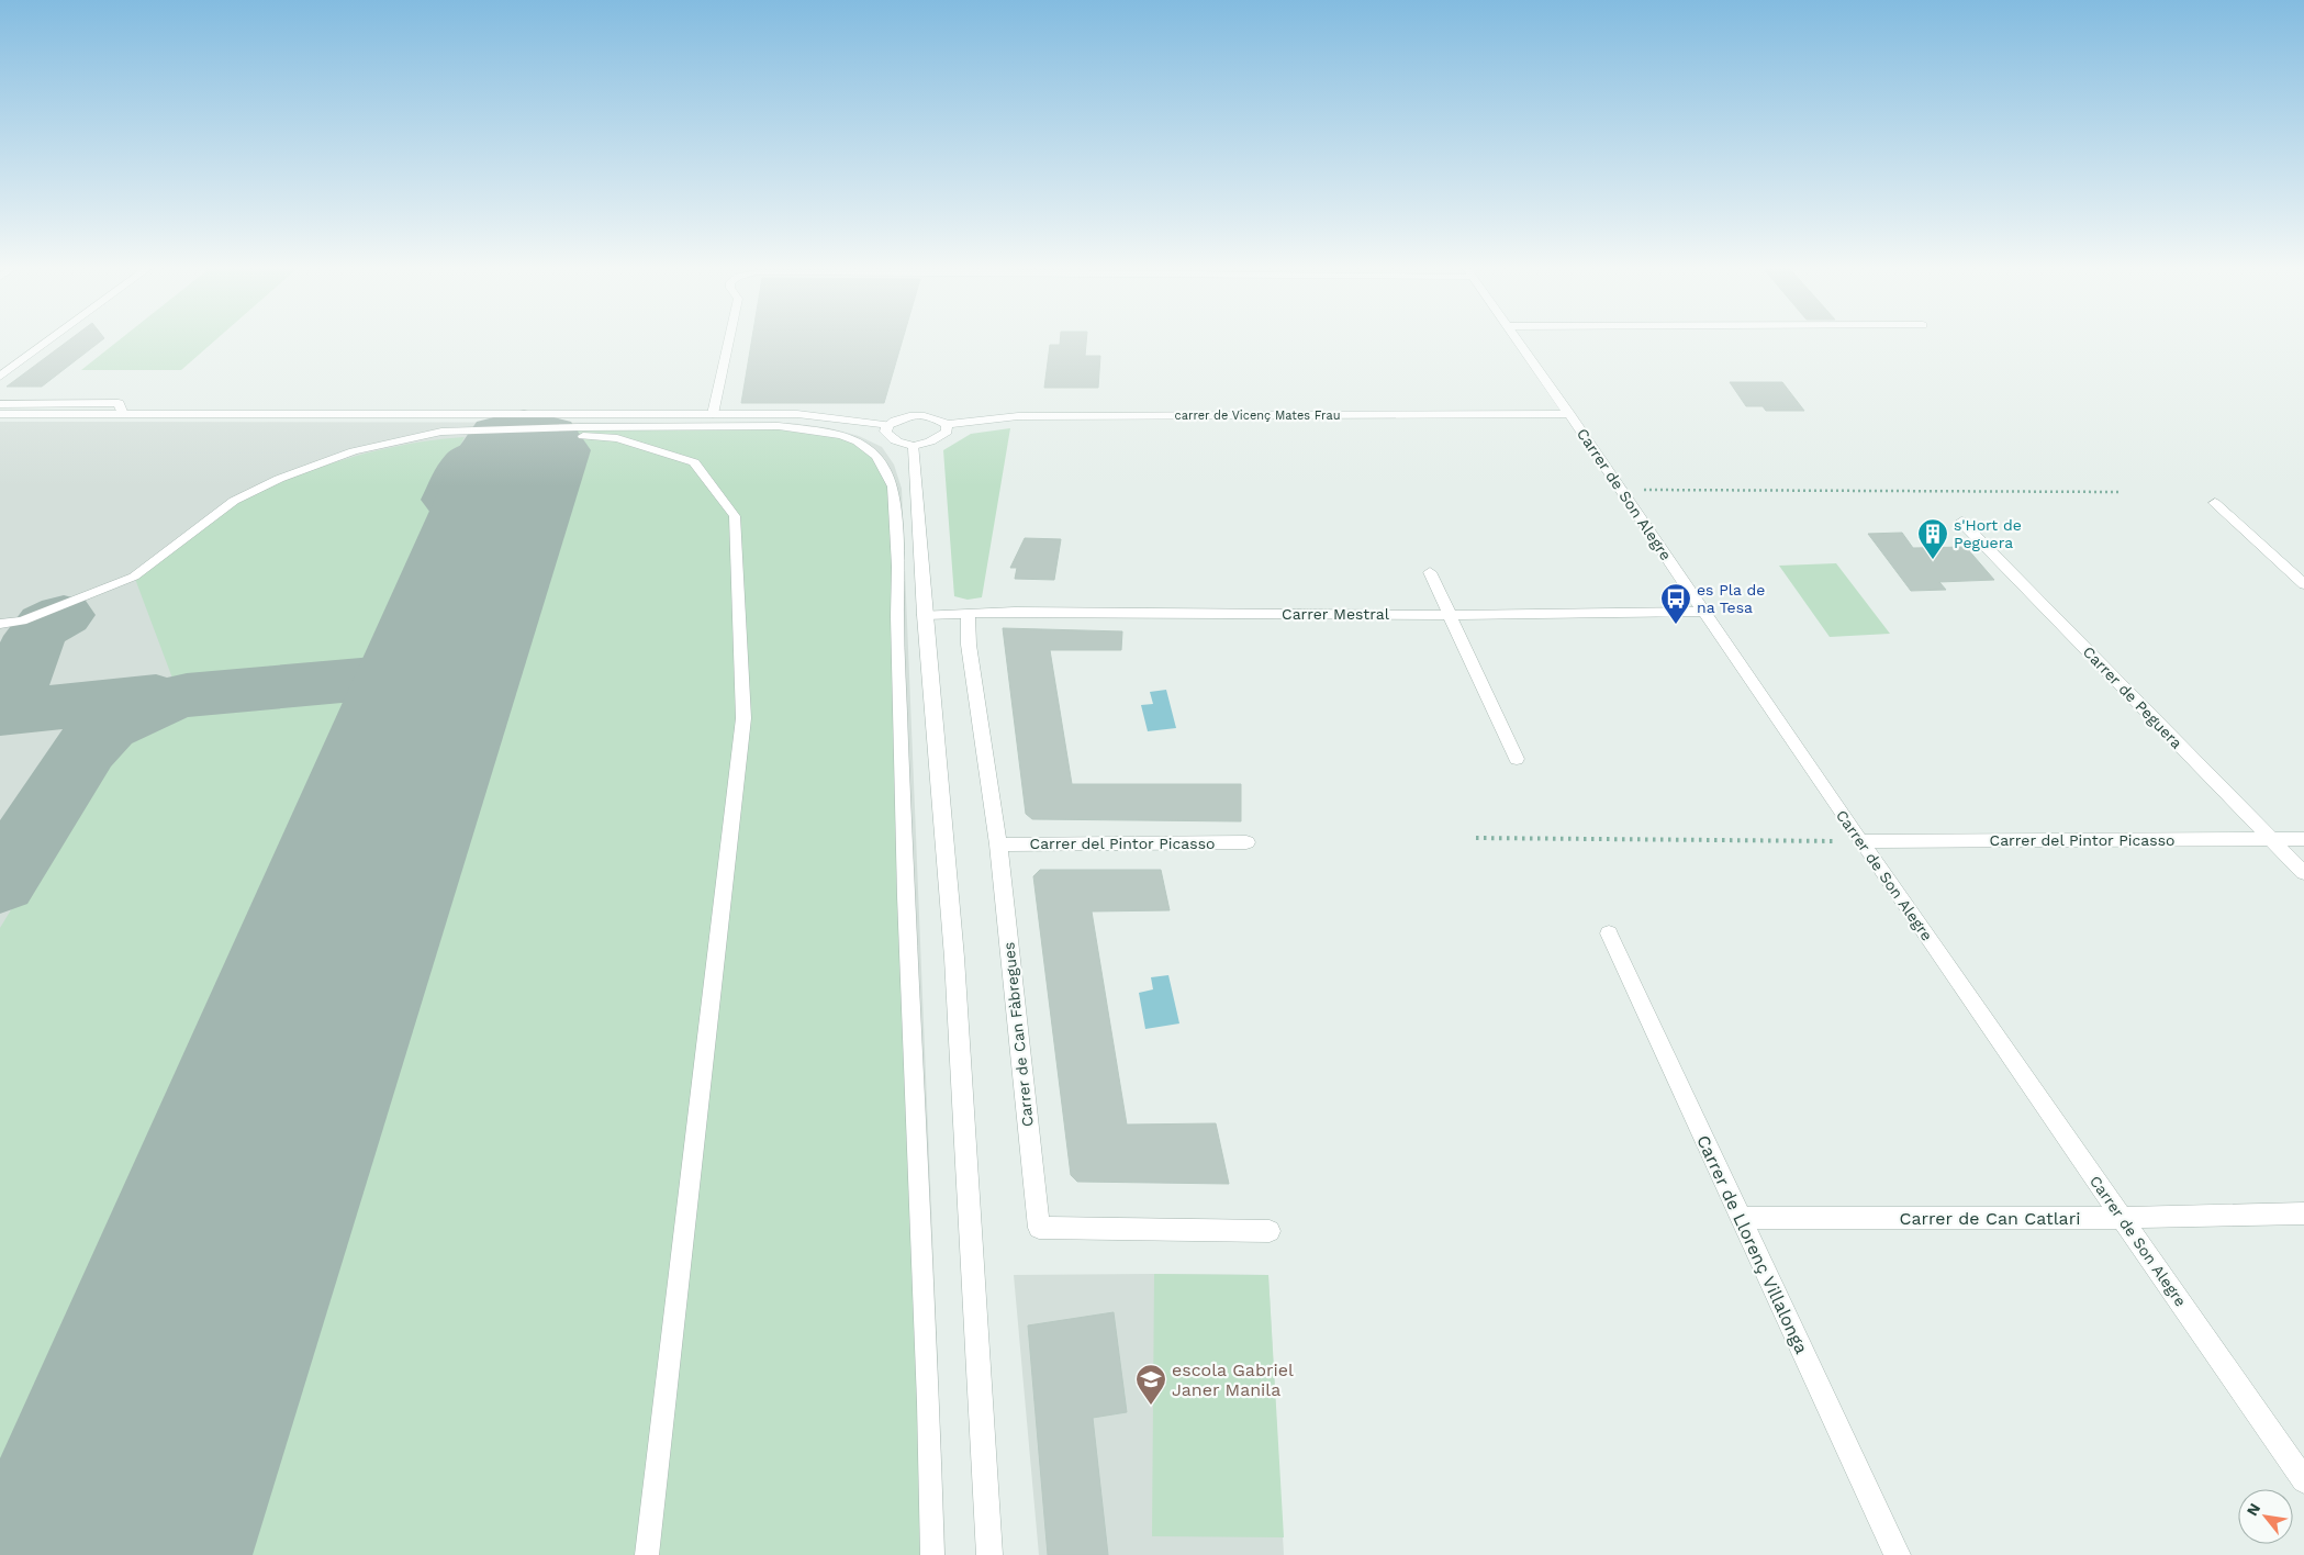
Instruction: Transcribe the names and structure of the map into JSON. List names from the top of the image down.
{
  "streets": {
    "street": [
      "carrer de Vicenç Mates Frau",
      "Carrer de Son Alegre",
      "Carrer Mestral",
      "Carrer de Peguera",
      "Carrer del Pintor Picasso",
      "Carrer de Can Fàbregues",
      "Carrer de Can Catlari",
      "Carrer de Llorenç Villalonga"
    ]
  },
  "crossings": [
    ["carrer de Vicenç Mates Frau", "Carrer de Son Alegre"],
    ["Carrer de Son Alegre", "Carrer Mestral"],
    ["Carrer de Son Alegre", "Carrer del Pintor Picasso"],
    ["Carrer de Son Alegre", "Carrer de Can Catlari"],
    ["Carrer Mestral", "Carrer de Can Fàbregues"],
    ["Carrer de Peguera", "Carrer del Pintor Picasso"],
    ["Carrer del Pintor Picasso", "Carrer de Can Fàbregues"],
    ["Carrer de Can Catlari", "Carrer de Llorenç Villalonga"]
  ],
  "places": {
    "building": ["s'Hort de Peguera"],
    "bus stop": ["es Pla de na Tesa"],
    "school or university": ["escola Gabriel Janer Manila"]
  },
  "north": "top left"
}
